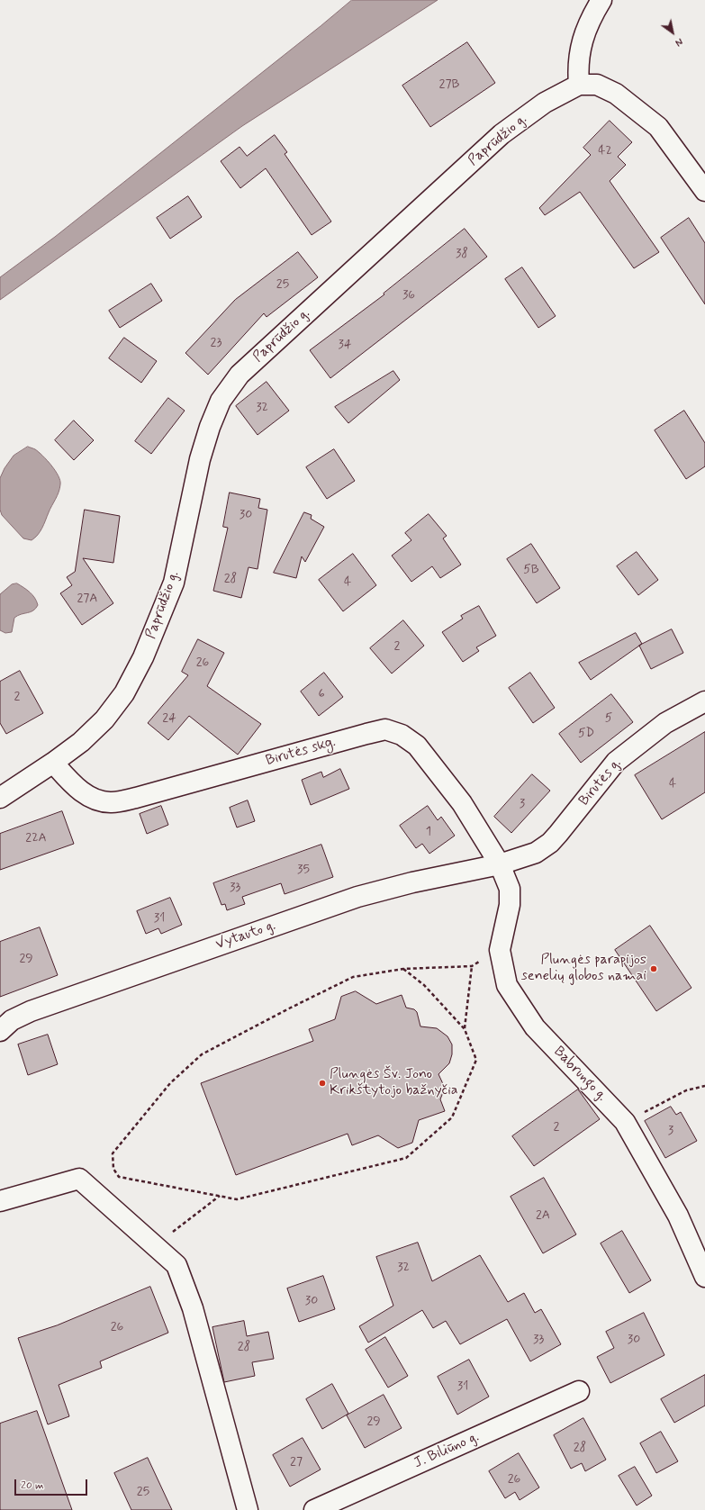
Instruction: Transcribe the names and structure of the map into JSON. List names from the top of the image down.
{
  "streets": {
    "street": [
      "Paprūdžio g.",
      "Birutės skg.",
      "Birutės g.",
      "Vytauto g.",
      "Babrungo g.",
      "J. Biliūno g."
    ]
  },
  "crossings": [
    ["Paprūdžio g.", "Birutės skg."],
    ["Birutės skg.", "Birutės g."],
    ["Birutės skg.", "Vytauto g."],
    ["Birutės skg.", "Babrungo g."],
    ["Birutės g.", "Vytauto g."],
    ["Birutės g.", "Babrungo g."],
    ["Vytauto g.", "Babrungo g."]
  ],
  "places": ["Plungės parapijos senelių globos namai", "Plungės Šv. Jono Krikštytojo bažnyčia"],
  "house_numbers": [
    "27B",
    "42",
    "38",
    "25",
    "36",
    "23",
    "34",
    "32",
    "30",
    "5B",
    "28",
    "4",
    "27A",
    "2",
    "26",
    "6",
    "2",
    "24",
    "5",
    "5D",
    "4",
    "3",
    "1",
    "22A",
    "35",
    "33",
    "31",
    "29",
    "2",
    "3",
    "2A",
    "32",
    "30",
    "26",
    "33",
    "30",
    "28",
    "31",
    "29",
    "28",
    "27",
    "26",
    "25"
  ],
  "scale_bar": "20 m",
  "north": "bottom right"
}
